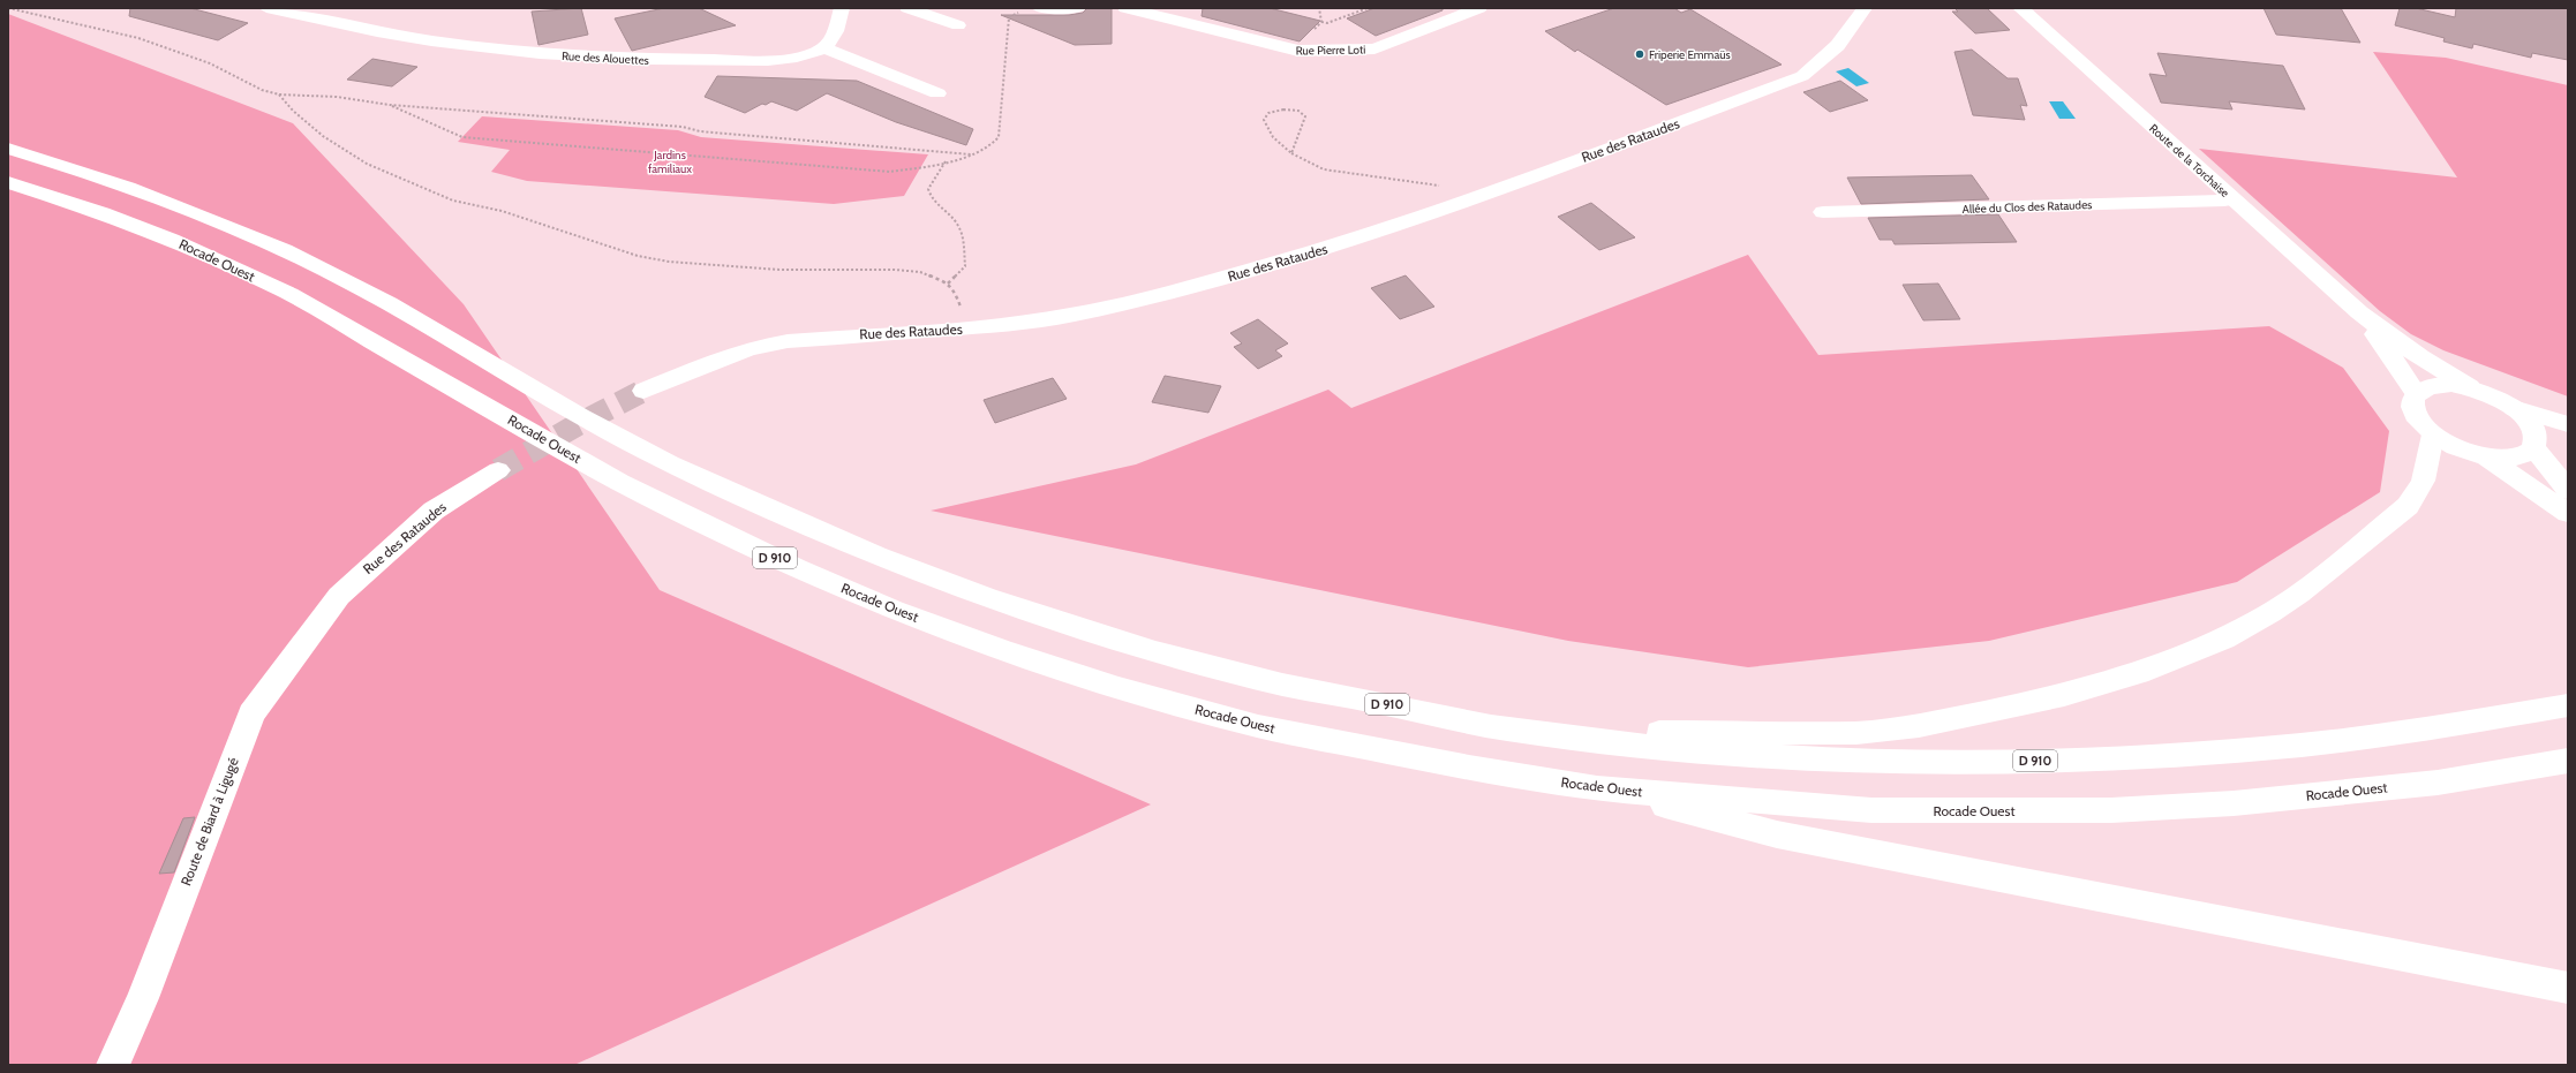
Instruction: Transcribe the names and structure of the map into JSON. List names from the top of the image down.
{
  "streets": {
    "main road": [
      "Rue Pierre Loti",
      "Rue des Alouettes",
      "Rue des Rataudes",
      "Route de la Torchaise",
      "Allée du Clos des Rataudes",
      "Rocade Ouest",
      "D 910",
      "Route de Biard à Ligugé"
    ]
  },
  "crossings": [
    ["Rue des Rataudes", "Route de Biard à Ligugé"],
    ["Route de la Torchaise", "Allée du Clos des Rataudes"]
  ],
  "parks": ["Jardins familiaux"],
  "places": ["Friperie Emmaüs"]
}
